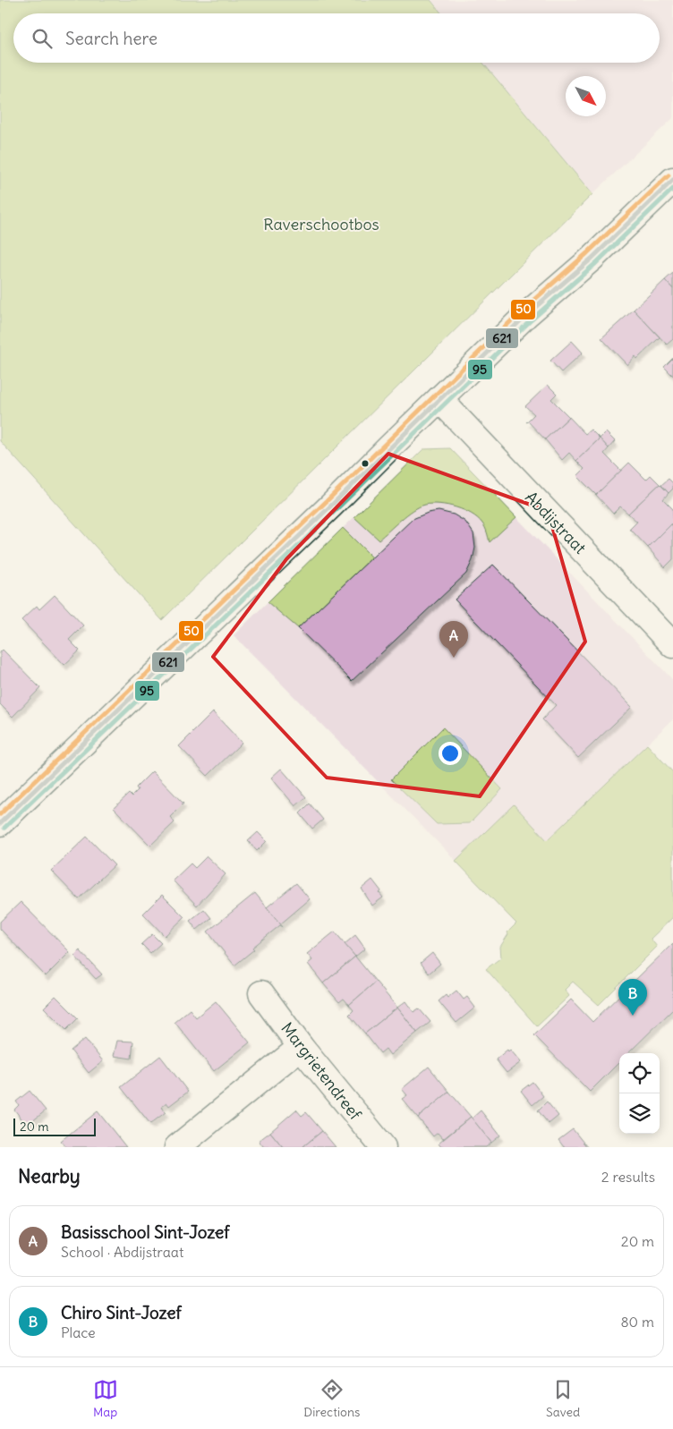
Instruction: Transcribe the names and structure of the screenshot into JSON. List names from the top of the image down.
{
  "streets": {
    "street": ["Abdijstraat", "Margrietendreef"]
  },
  "parks": ["Raverschootbos"],
  "lines": ["transit line 50", "transit line 621", "transit line 95"],
  "scale_bar": "20 m",
  "north": "bottom right",
  "page": {
    "search": "Search here",
    "pins": ["A", "B"],
    "scale": "20 m",
    "heading": ["Nearby", "2 results"],
    "list": [
      {
        "mark": "A",
        "name": "Basisschool Sint-Jozef",
        "note": "School · Abdijstraat",
        "value": "20 m"
      },
      {
        "mark": "B",
        "name": "Chiro Sint-Jozef",
        "note": "Place",
        "value": "80 m"
      }
    ],
    "nav": ["Map", "Directions", "Saved"]
  }
}
